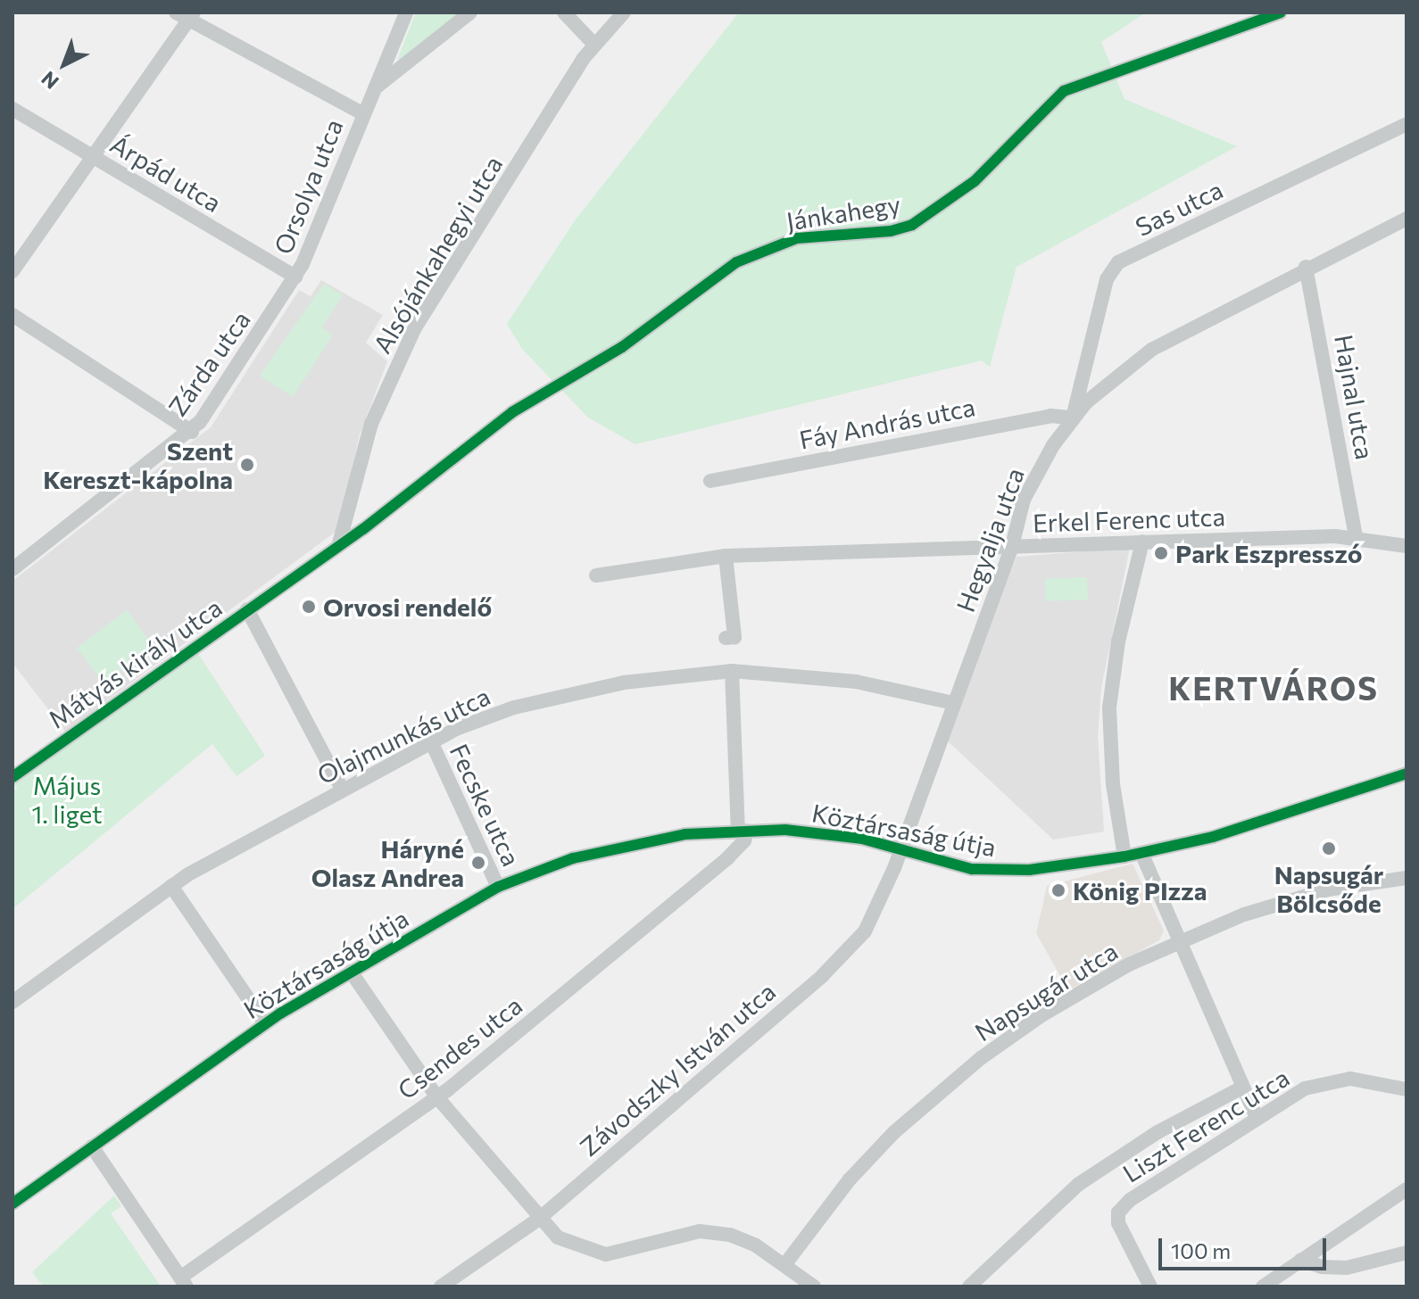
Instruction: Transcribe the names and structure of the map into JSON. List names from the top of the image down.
{
  "streets": {
    "street": [
      "Árpád utca",
      "Orsolya utca",
      "Sas utca",
      "Jánkahegy",
      "Alsójánkahegyi utca",
      "Zárda utca",
      "Hajnal utca",
      "Fáy András utca",
      "Erkel Ferenc utca",
      "Hegyalja utca",
      "Mátyás király utca",
      "Olajmunkás utca",
      "Fecske utca",
      "Köztársaság útja",
      "Napsugár utca",
      "Csendes utca",
      "Závodszky István utca",
      "Liszt Ferenc utca"
    ]
  },
  "crossings": [
    ["Árpád utca", "Orsolya utca"],
    ["Árpád utca", "Zárda utca"],
    ["Orsolya utca", "Zárda utca"],
    ["Sas utca", "Fáy András utca"],
    ["Sas utca", "Hegyalja utca"],
    ["Jánkahegy", "Alsójánkahegyi utca"],
    ["Jánkahegy", "Mátyás király utca"],
    ["Alsójánkahegyi utca", "Mátyás király utca"],
    ["Hajnal utca", "Erkel Ferenc utca"],
    ["Hajnal utca", "Hegyalja utca"],
    ["Fáy András utca", "Hegyalja utca"],
    ["Erkel Ferenc utca", "Hegyalja utca"],
    ["Hegyalja utca", "Olajmunkás utca"],
    ["Hegyalja utca", "Köztársaság útja"],
    ["Hegyalja utca", "Závodszky István utca"],
    ["Olajmunkás utca", "Fecske utca"],
    ["Fecske utca", "Köztársaság útja"],
    ["Köztársaság útja", "Csendes utca"],
    ["Köztársaság útja", "Závodszky István utca"]
  ],
  "districts": ["KERTVÁROS"],
  "parks": ["Május 1. liget"],
  "places": [
    "Szent Kereszt-kápolna",
    "Park Eszpresszó",
    "Orvosi rendelő",
    "Napsugár Bölcsőde",
    "Háryné Olasz Andrea",
    "König PIzza"
  ],
  "scale_bar": "100 m",
  "north": "bottom left"
}
